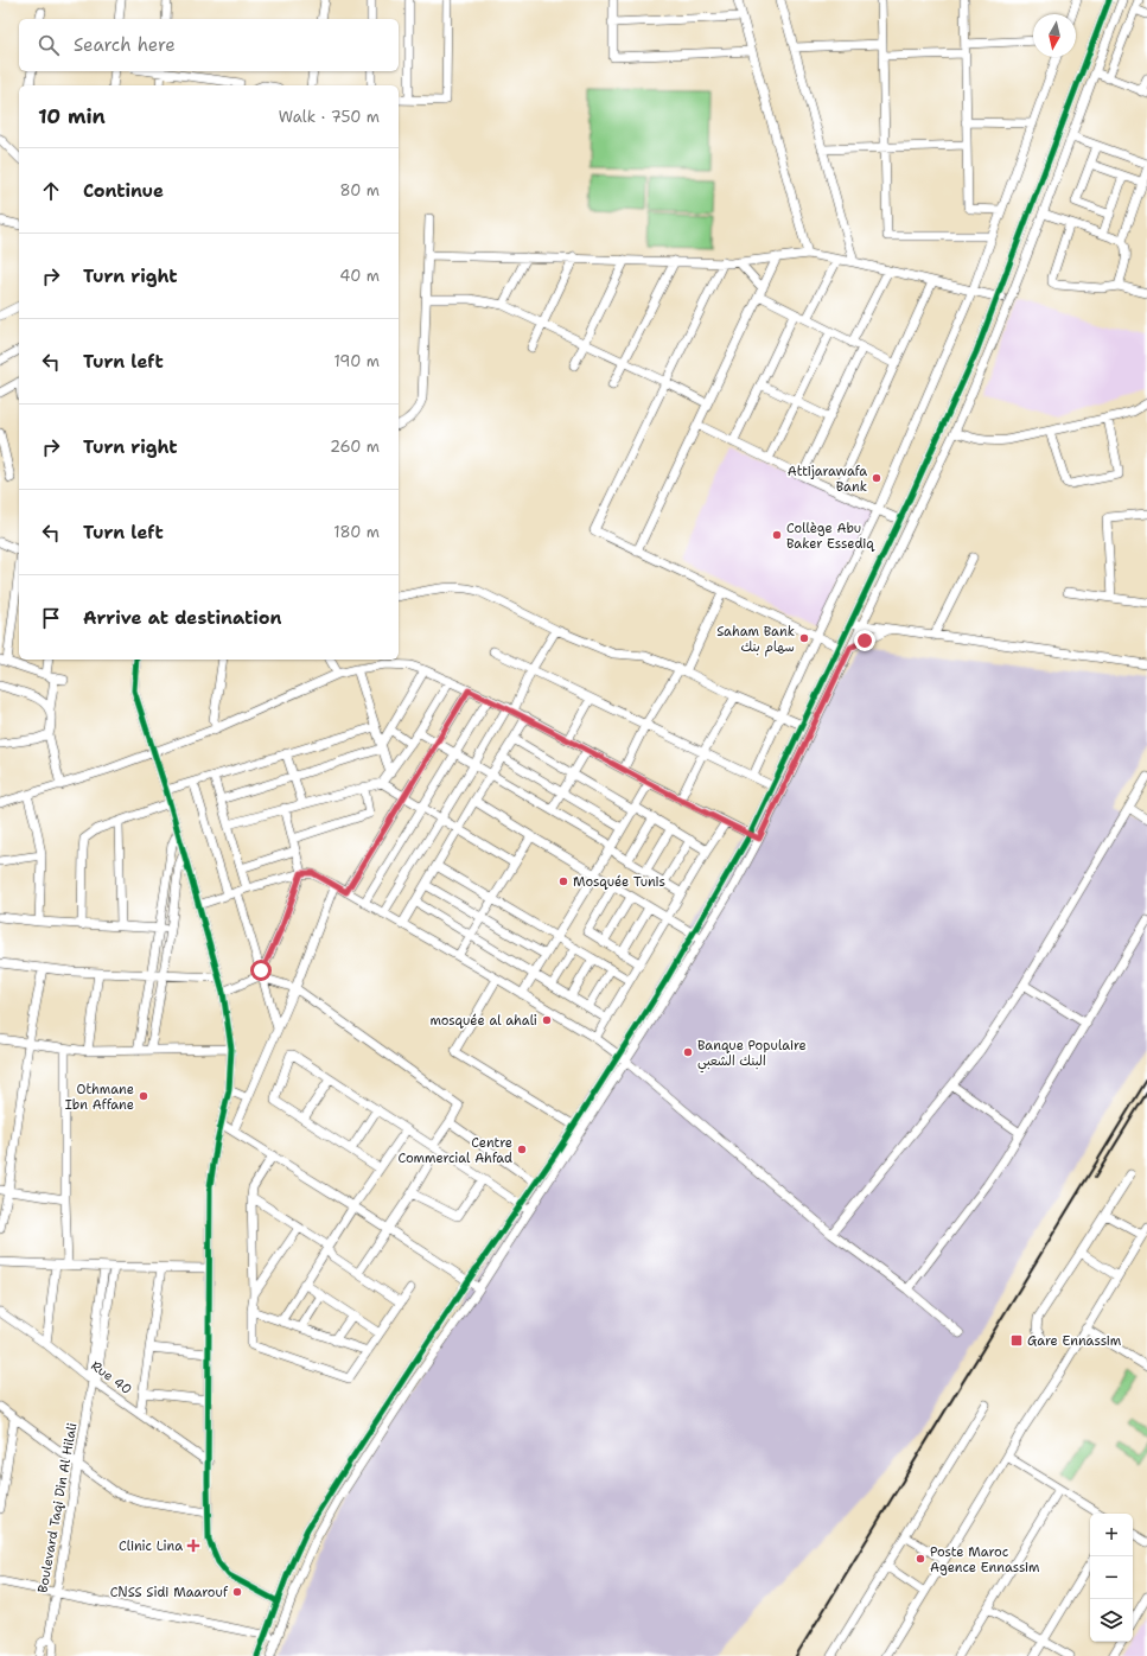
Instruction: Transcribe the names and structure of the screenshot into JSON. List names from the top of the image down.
{
  "streets": {
    "street": ["Rue 40", "Boulevard Taqi Din Al Hilali"]
  },
  "crossings": [
    ["Rue 40", "Boulevard Taqi Din Al Hilali"]
  ],
  "places": {
    "other": [
      "Attijarawafa Bank",
      "Collège Abu Baker Essediq",
      "Saham Bank سهام بنك",
      "Mosquée Tunis",
      "mosquée al ahali",
      "Banque Populaire البنك الشعبي",
      "Othmane Ibn Affane",
      "Centre Commercial Ahfad",
      "Poste Maroc Agence Ennassim",
      "CNSS Sidi Maarouf"
    ],
    "transit": ["Gare Ennassim"],
    "health": ["Clinic Lina"]
  },
  "north": "bottom",
  "page": {
    "search": "Search here",
    "heading": ["10 min", "Walk · 750 m"],
    "list": [
      ["Continue", "80 m"],
      ["Turn right", "40 m"],
      ["Turn left", "190 m"],
      ["Turn right", "260 m"],
      ["Turn left", "180 m"],
      "Arrive at destination"
    ],
    "map_buttons": ["+", "−"]
  }
}
